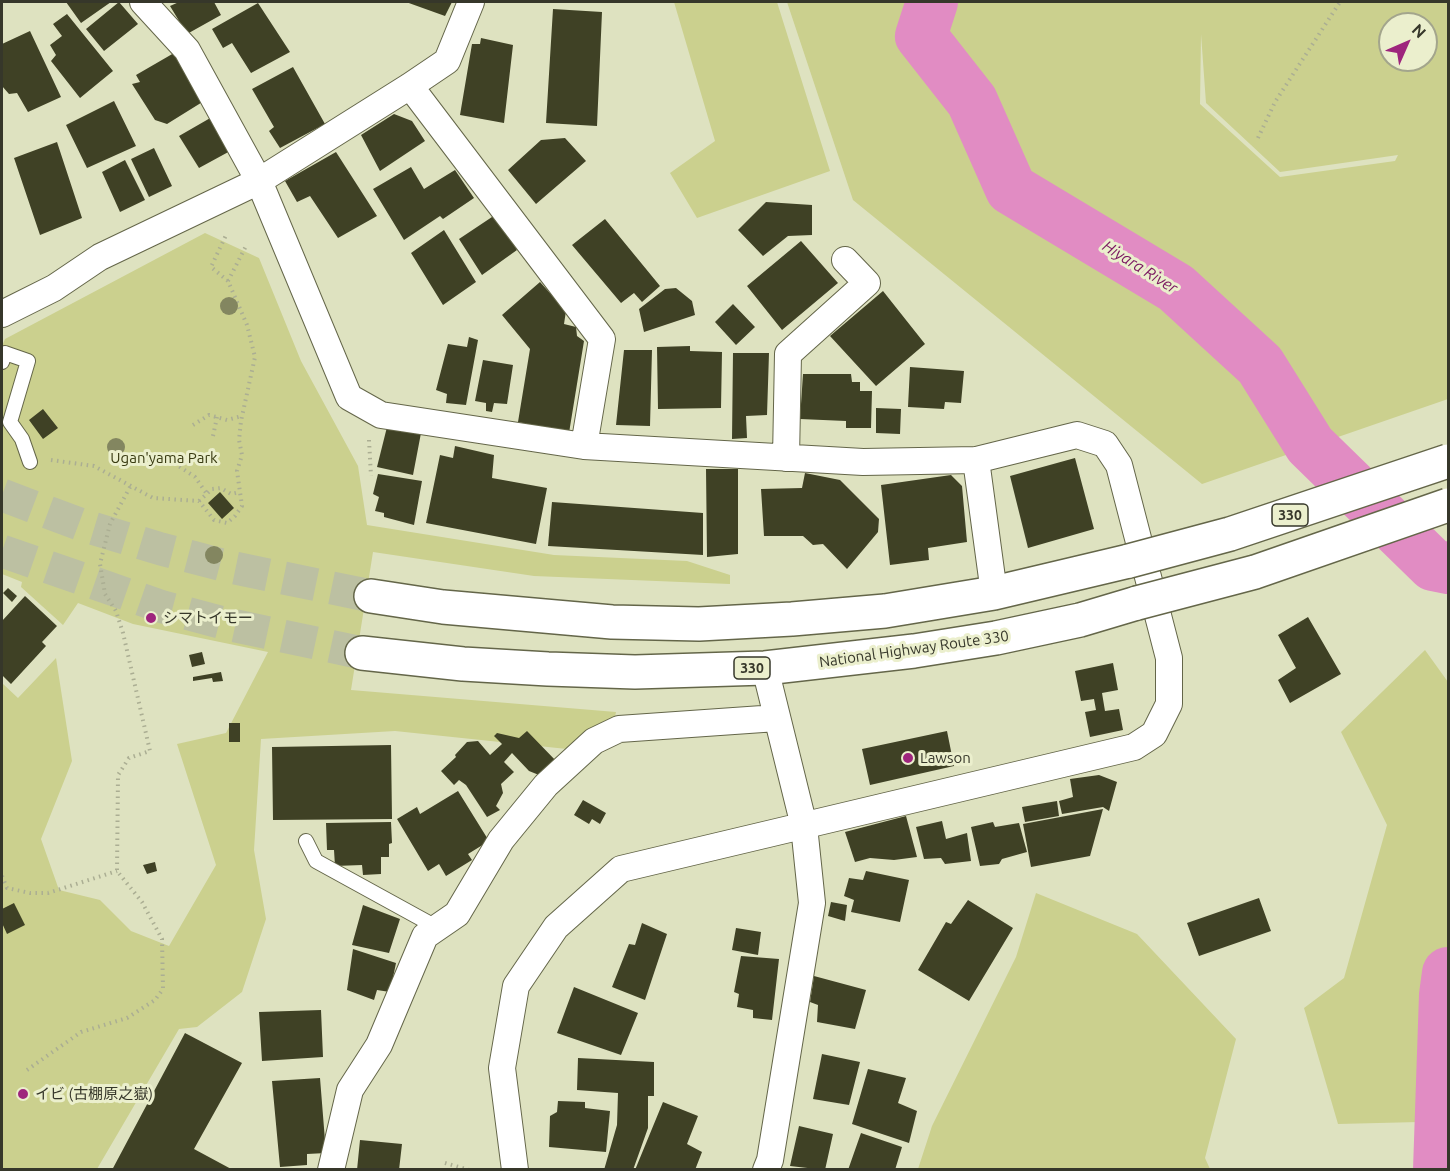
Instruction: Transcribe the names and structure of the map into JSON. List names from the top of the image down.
{
  "streets": {
    "highway": ["330", "National Highway Route 330"]
  },
  "water": ["Hiyara River"],
  "parks": ["Ugan'yama Park"],
  "places": ["シマトイモー", "Lawson", "イビ (古棚原之嶽)"],
  "north": "top right"
}
